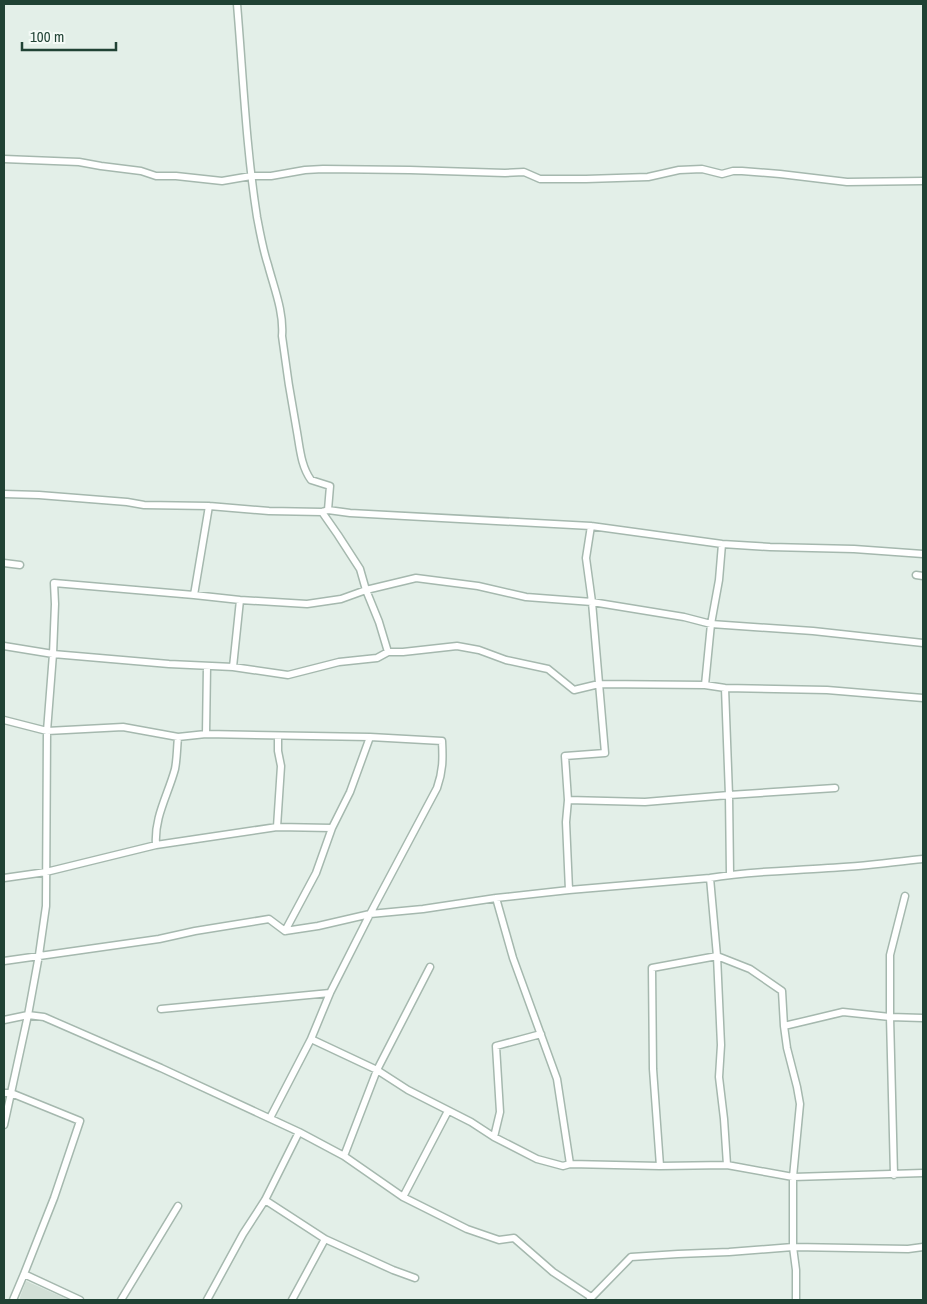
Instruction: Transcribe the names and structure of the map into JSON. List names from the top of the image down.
{
  "scale_bar": "100 m"
}
